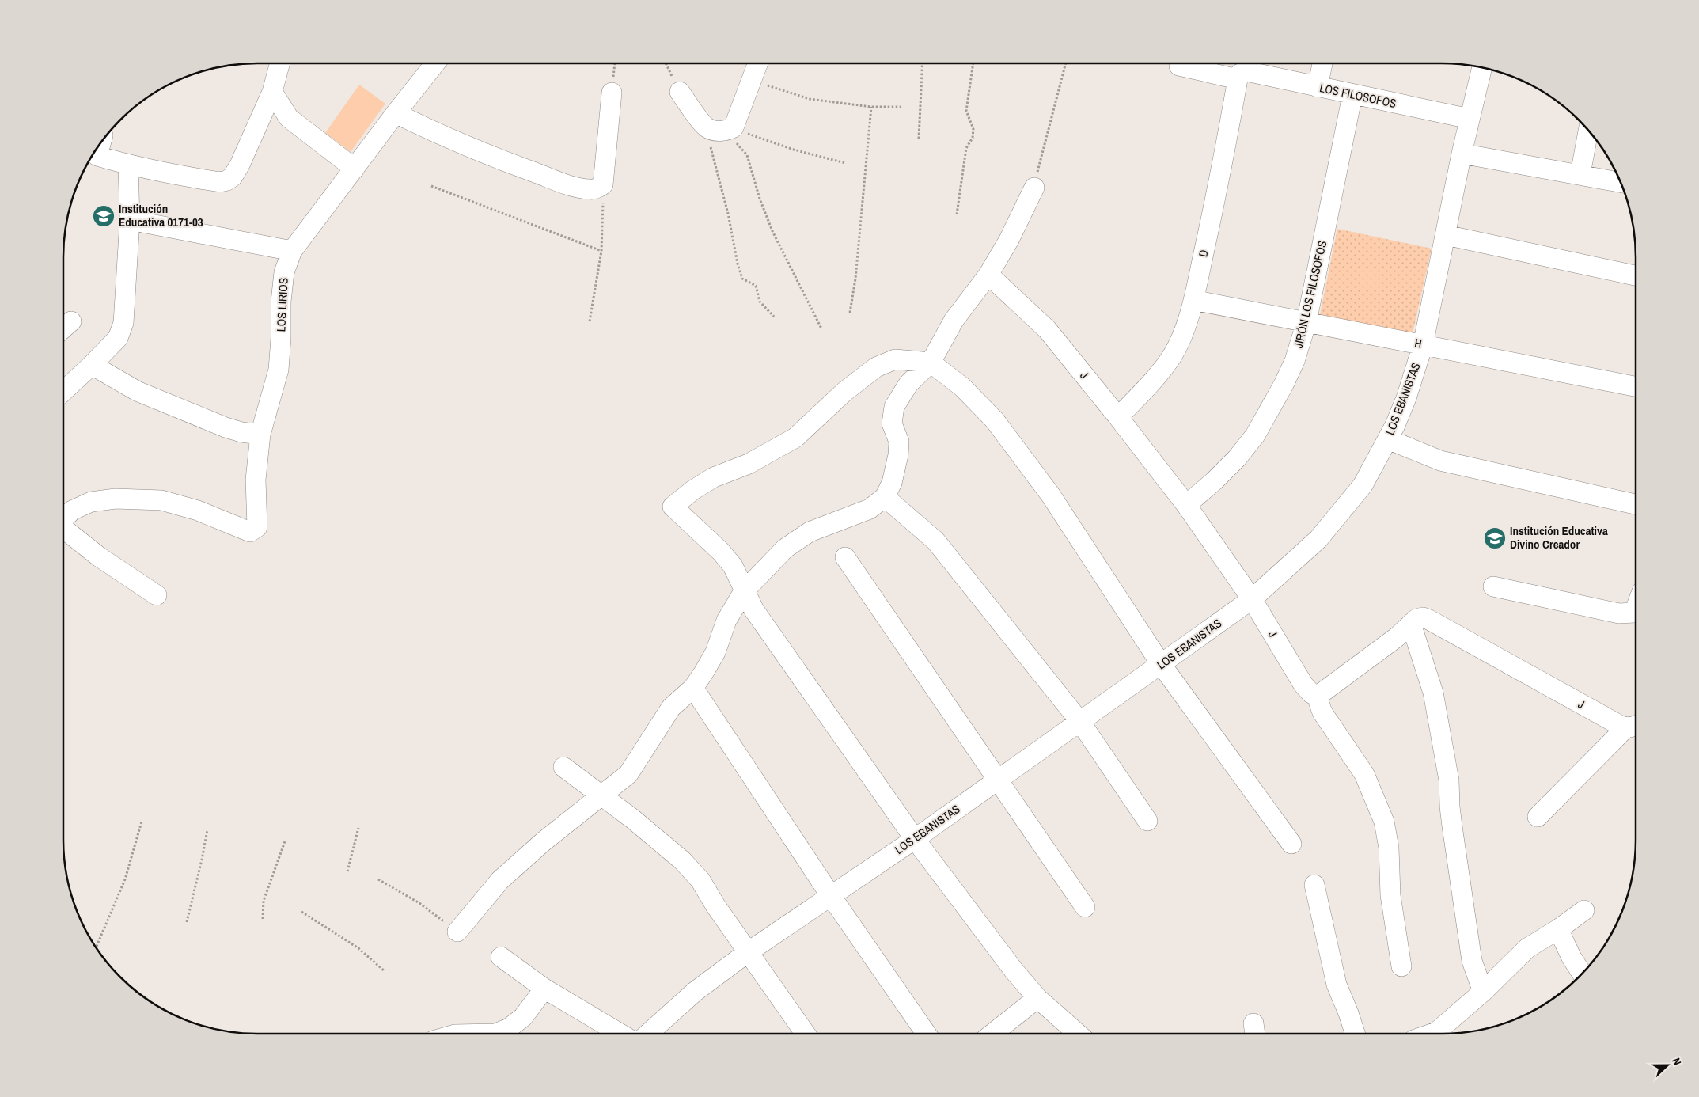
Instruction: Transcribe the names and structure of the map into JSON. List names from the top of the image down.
{
  "streets": {
    "street": [
      "LOS FILOSOFOS",
      "D",
      "JIRÓN LOS FILOSOFOS",
      "LOS LIRIOS",
      "H",
      "J",
      "LOS EBANISTAS"
    ]
  },
  "crossings": [
    ["LOS FILOSOFOS", "D"],
    ["LOS FILOSOFOS", "JIRÓN LOS FILOSOFOS"],
    ["LOS FILOSOFOS", "LOS EBANISTAS"],
    ["D", "H"],
    ["D", "J"],
    ["JIRÓN LOS FILOSOFOS", "H"],
    ["JIRÓN LOS FILOSOFOS", "J"],
    ["H", "LOS EBANISTAS"],
    ["J", "LOS EBANISTAS"]
  ],
  "places": {
    "school or university": ["Institución Educativa 0171-03", "Institución Educativa Divino Creador"]
  },
  "north": "right"
}
